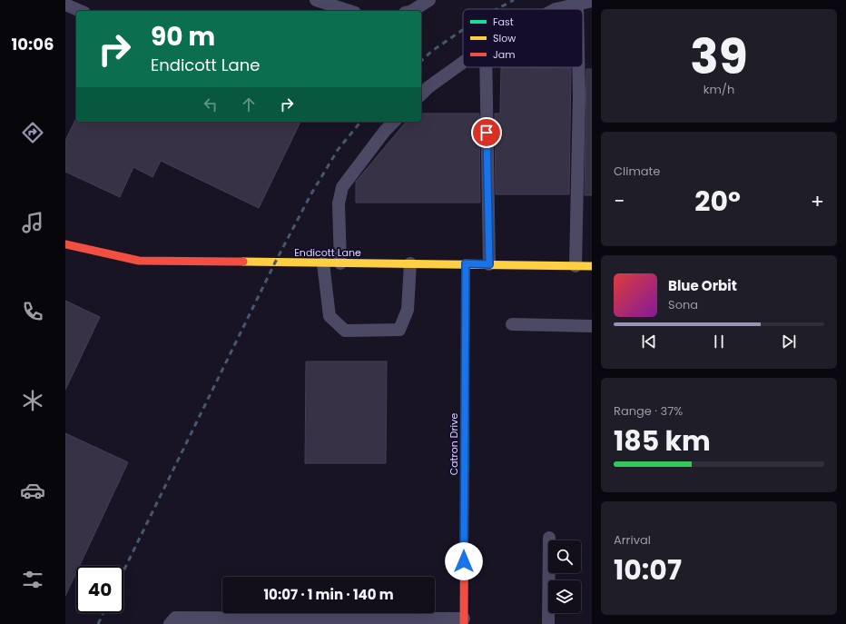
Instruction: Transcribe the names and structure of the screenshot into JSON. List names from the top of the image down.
{
  "streets": {
    "street": ["Endicott Lane", "Catron Drive"]
  },
  "crossings": [
    ["Endicott Lane", "Catron Drive"]
  ],
  "legend": ["Fast", "Slow", "Jam"],
  "page": {
    "tabs": "10:06",
    "tile": [
      ["39", "km/h"],
      "Climate",
      ["Range · 37%", "185 km"],
      ["Arrival", "10:07"]
    ],
    "turn": ["90 m", "Endicott Lane"],
    "heat": ["−", "20°", "+"],
    "song": ["Blue Orbit", "Sona"],
    "limit": "40",
    "trip": "10:07 · 1 min · 140 m"
  }
}
